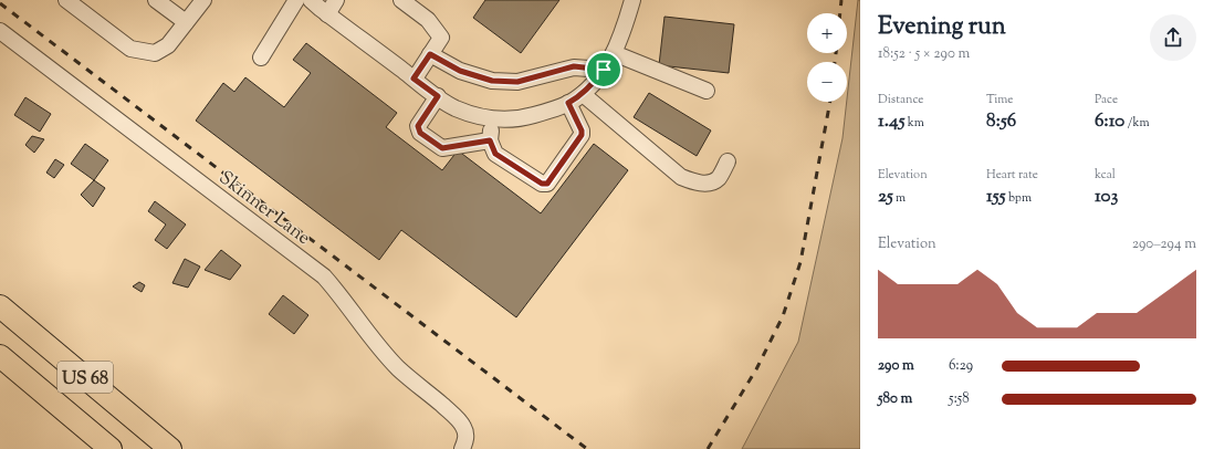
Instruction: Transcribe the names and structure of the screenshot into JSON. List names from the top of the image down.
{
  "streets": {
    "highway": ["US 68"],
    "street": ["Skinner Lane"]
  },
  "page": {
    "heading": ["Evening run", "18:52 · 5 × 290 m"],
    "map_buttons": ["+", "−"],
    "stats": [
      ["Distance", "1.45 km"],
      ["Time", "8:56"],
      ["Pace", "6:10 /km"],
      ["Elevation", "25 m"],
      ["Heart rate", "155 bpm"],
      ["kcal", "103"]
    ],
    "chart": ["Elevation", "290–294 m"],
    "list": [
      {
        "name": "290 m",
        "note": "6:29"
      },
      {
        "name": "580 m",
        "note": "5:58"
      }
    ]
  }
}
